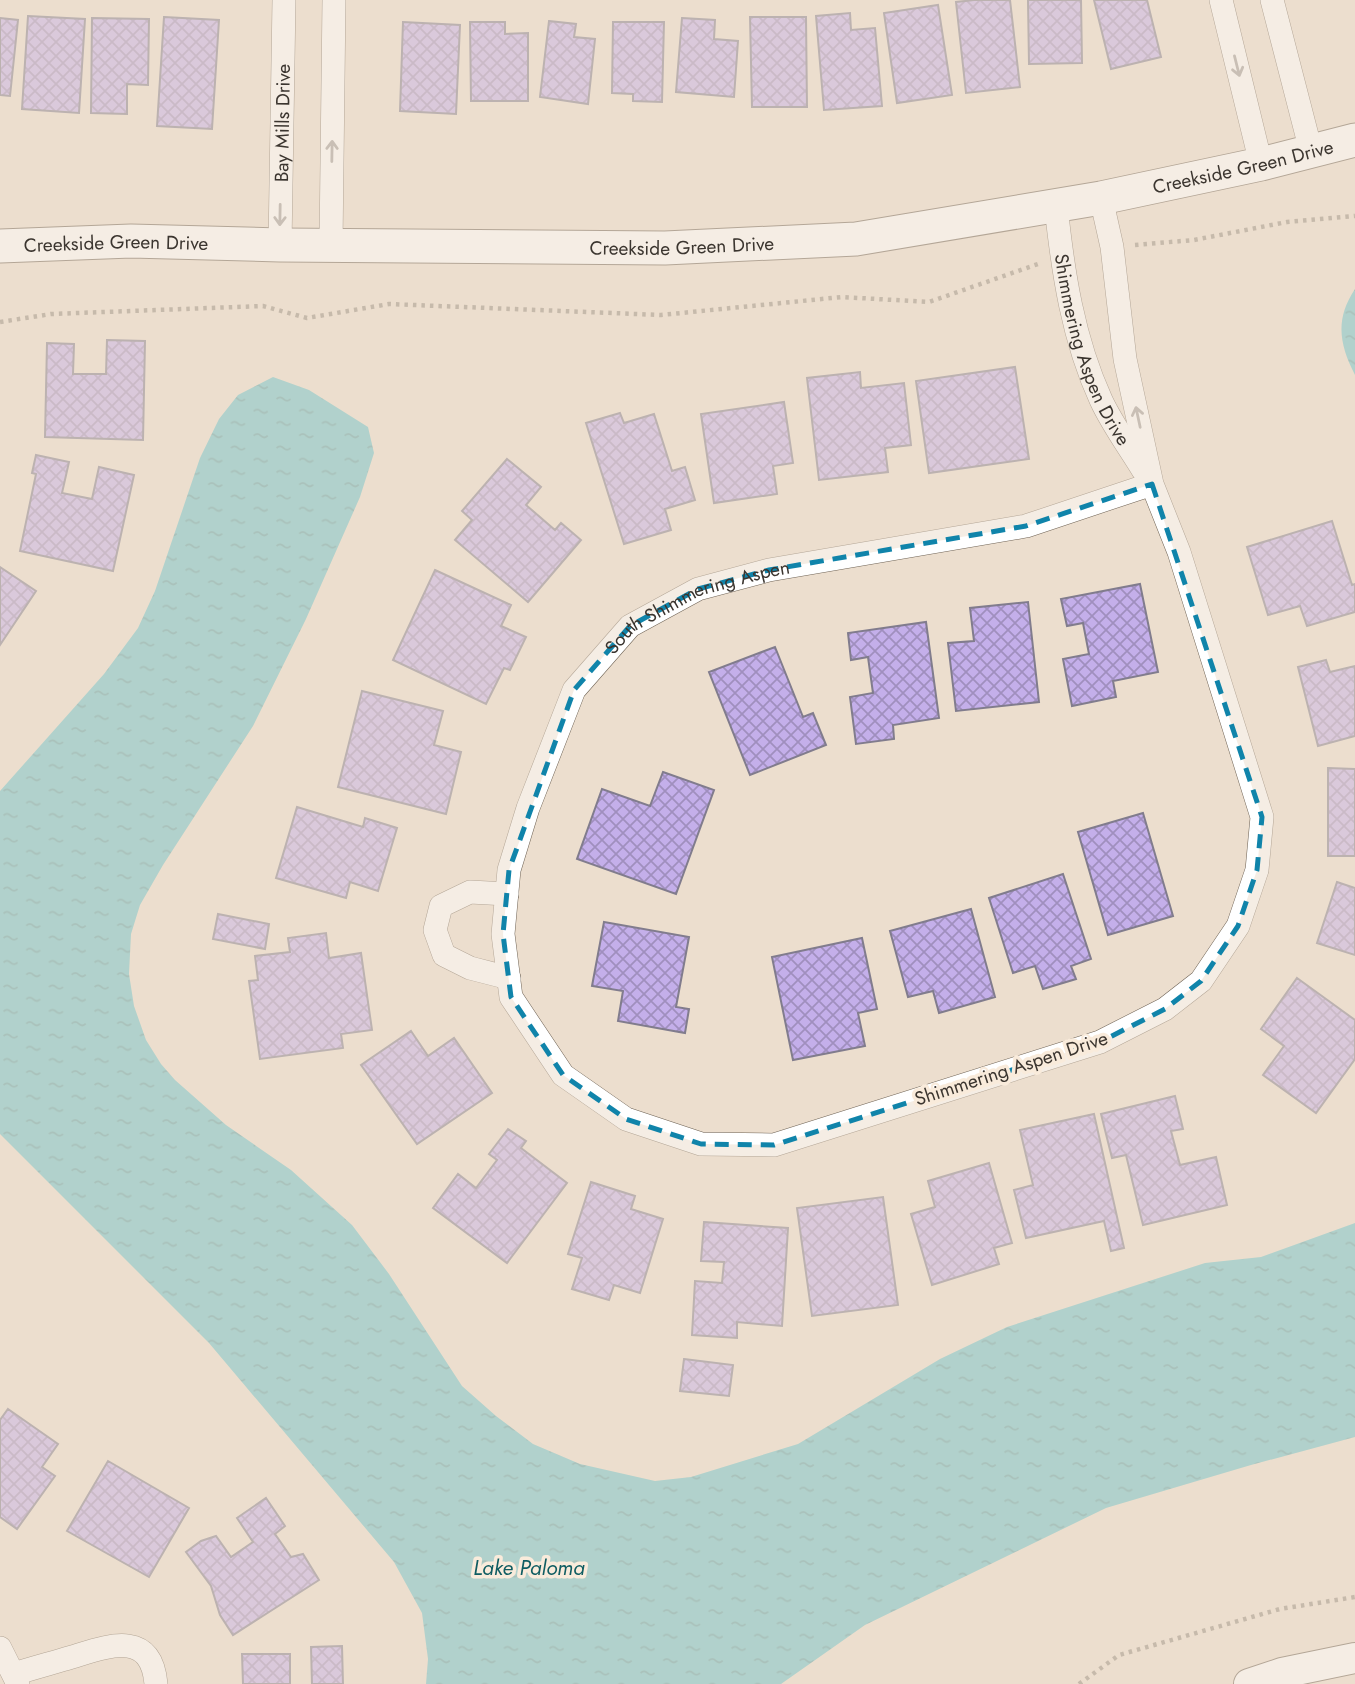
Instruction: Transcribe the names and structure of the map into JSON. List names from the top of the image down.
{
  "streets": {
    "main road": ["Creekside Green Drive"],
    "street": ["Bay Mills Drive", "Shimmering Aspen Drive", "South Shimmering Aspen"]
  },
  "crossings": [
    ["Bay Mills Drive", "Creekside Green Drive"],
    ["Creekside Green Drive", "Shimmering Aspen Drive"],
    ["Shimmering Aspen Drive", "South Shimmering Aspen"]
  ],
  "water": ["Lake Paloma"]
}
